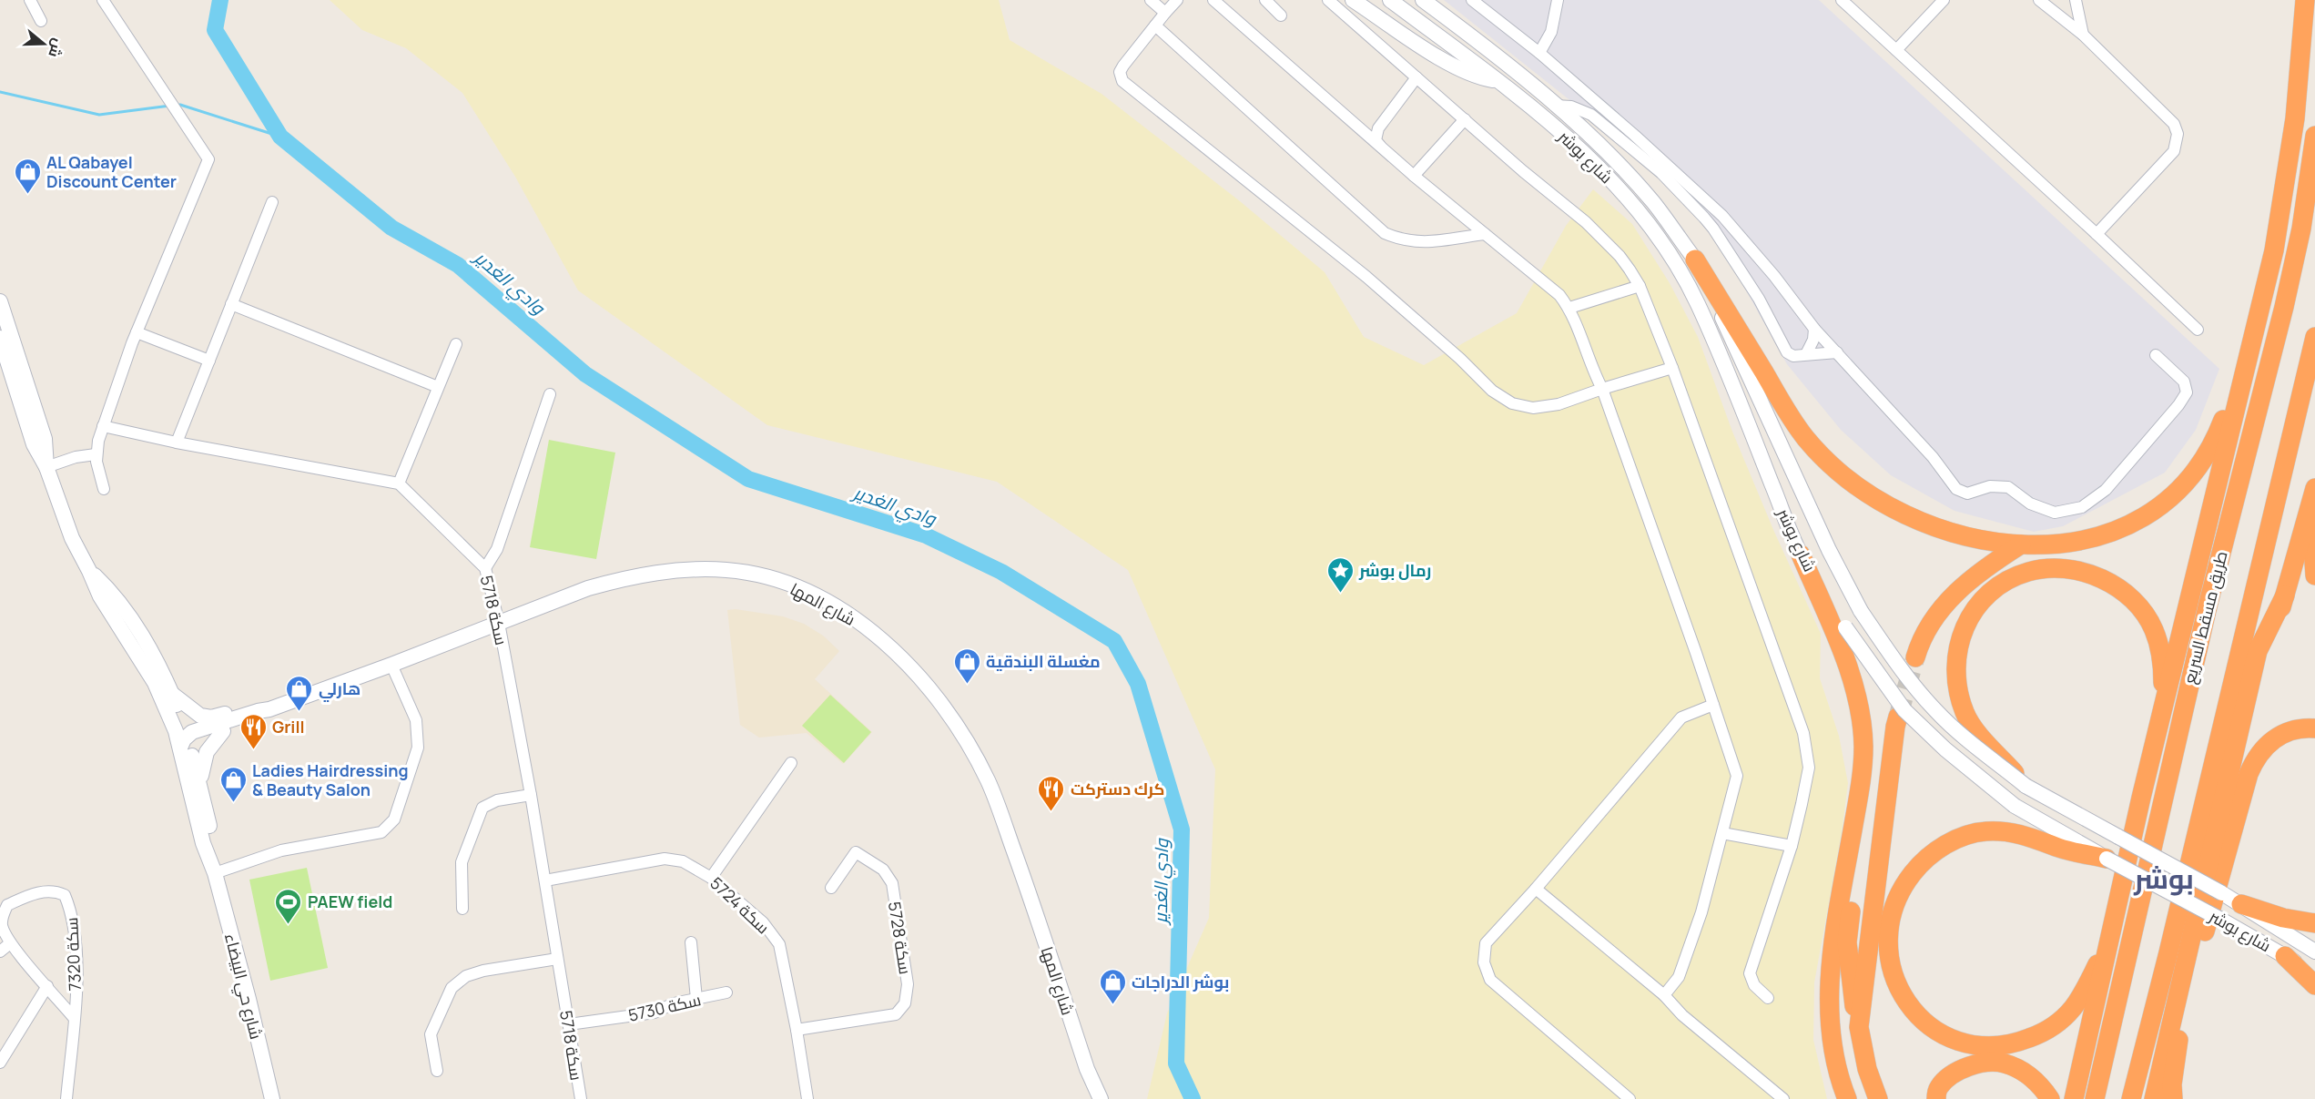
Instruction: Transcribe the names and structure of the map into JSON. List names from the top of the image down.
{
  "streets": {
    "highway": ["طريق مسقط السريع"],
    "main road": ["شارع بوشر", "شارع المها", "شارع حي البيضاء"],
    "street": [
      "سكة 5718",
      "سكة 5724",
      "سكة 5728",
      "سكة 7320",
      "سكة 5730"
    ]
  },
  "crossings": [
    ["شارع المها", "سكة 5718"],
    ["سكة 5718", "سكة 5724"],
    ["سكة 5718", "سكة 5730"],
    ["سكة 5724", "سكة 5728"]
  ],
  "districts": ["بوشر"],
  "water": ["وادي الغدير"],
  "places": {
    "shop": [
      "AL Qabayel Discount Center",
      "مغسلة البندقية",
      "هارلي",
      "Ladies Hairdressing & Beauty Salon",
      "بوشر الدراجات"
    ],
    "place": ["رمال بوشر"],
    "restaurant": ["Grill", "كرك دستركت"],
    "sports": ["PAEW field"]
  },
  "north": "right"
}
